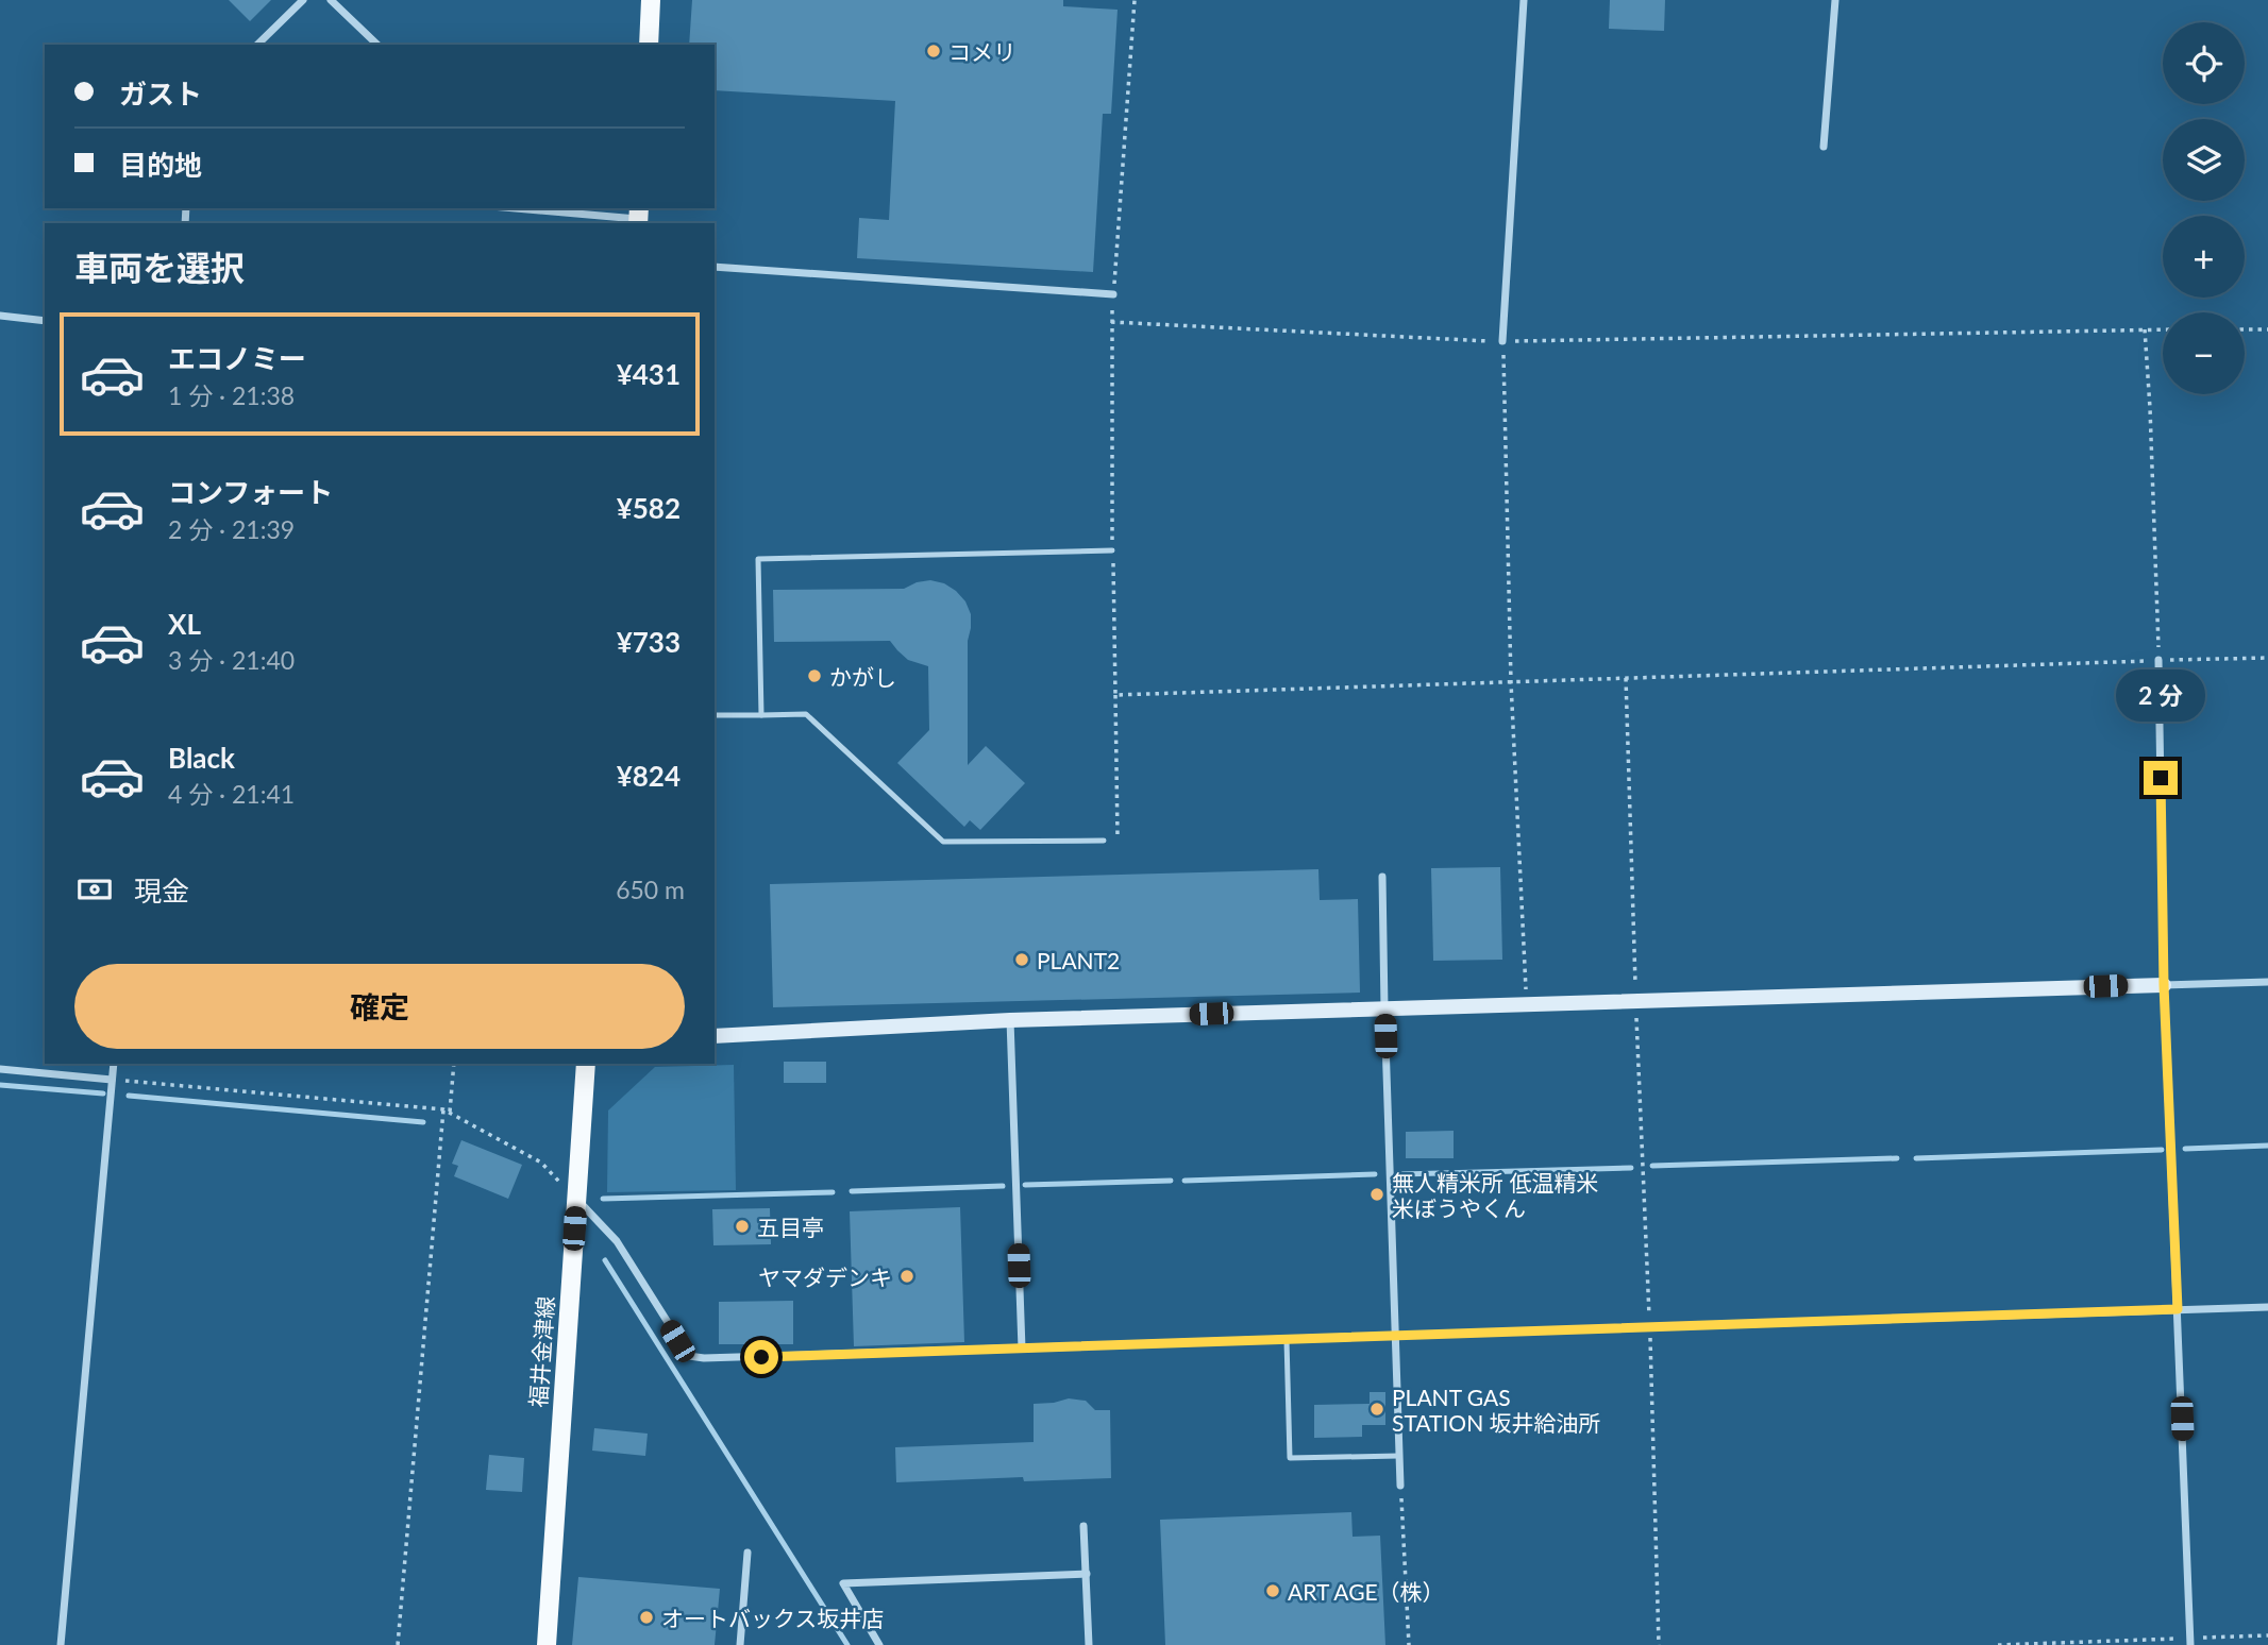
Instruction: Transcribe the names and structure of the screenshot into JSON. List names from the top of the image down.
{
  "streets": {
    "main road": ["福井金津線"]
  },
  "places": [
    "コメリ",
    "かがし",
    "PLANT2",
    "無人精米所 低温精米 米ぼうやくん",
    "五目亭",
    "ヤマダデンキ",
    "PLANT GAS STATION 坂井給油所",
    "ART AGE（株）",
    "オートバックス坂井店"
  ],
  "page": {
    "map_buttons": ["+", "−"],
    "banner": ["ガスト", "目的地"],
    "heading": "車両を選択",
    "list": [
      {
        "name": "エコノミー",
        "note": "1 分 · 21:38",
        "value": "¥431"
      },
      {
        "name": "コンフォート",
        "note": "2 分 · 21:39",
        "value": "¥582"
      },
      {
        "name": "XL",
        "note": "3 分 · 21:40",
        "value": "¥733"
      },
      {
        "name": "Black",
        "note": "4 分 · 21:41",
        "value": "¥824"
      }
    ],
    "bubble": "2 分",
    "pay": ["現金", "650 m"],
    "buttons": "確定"
  }
}
